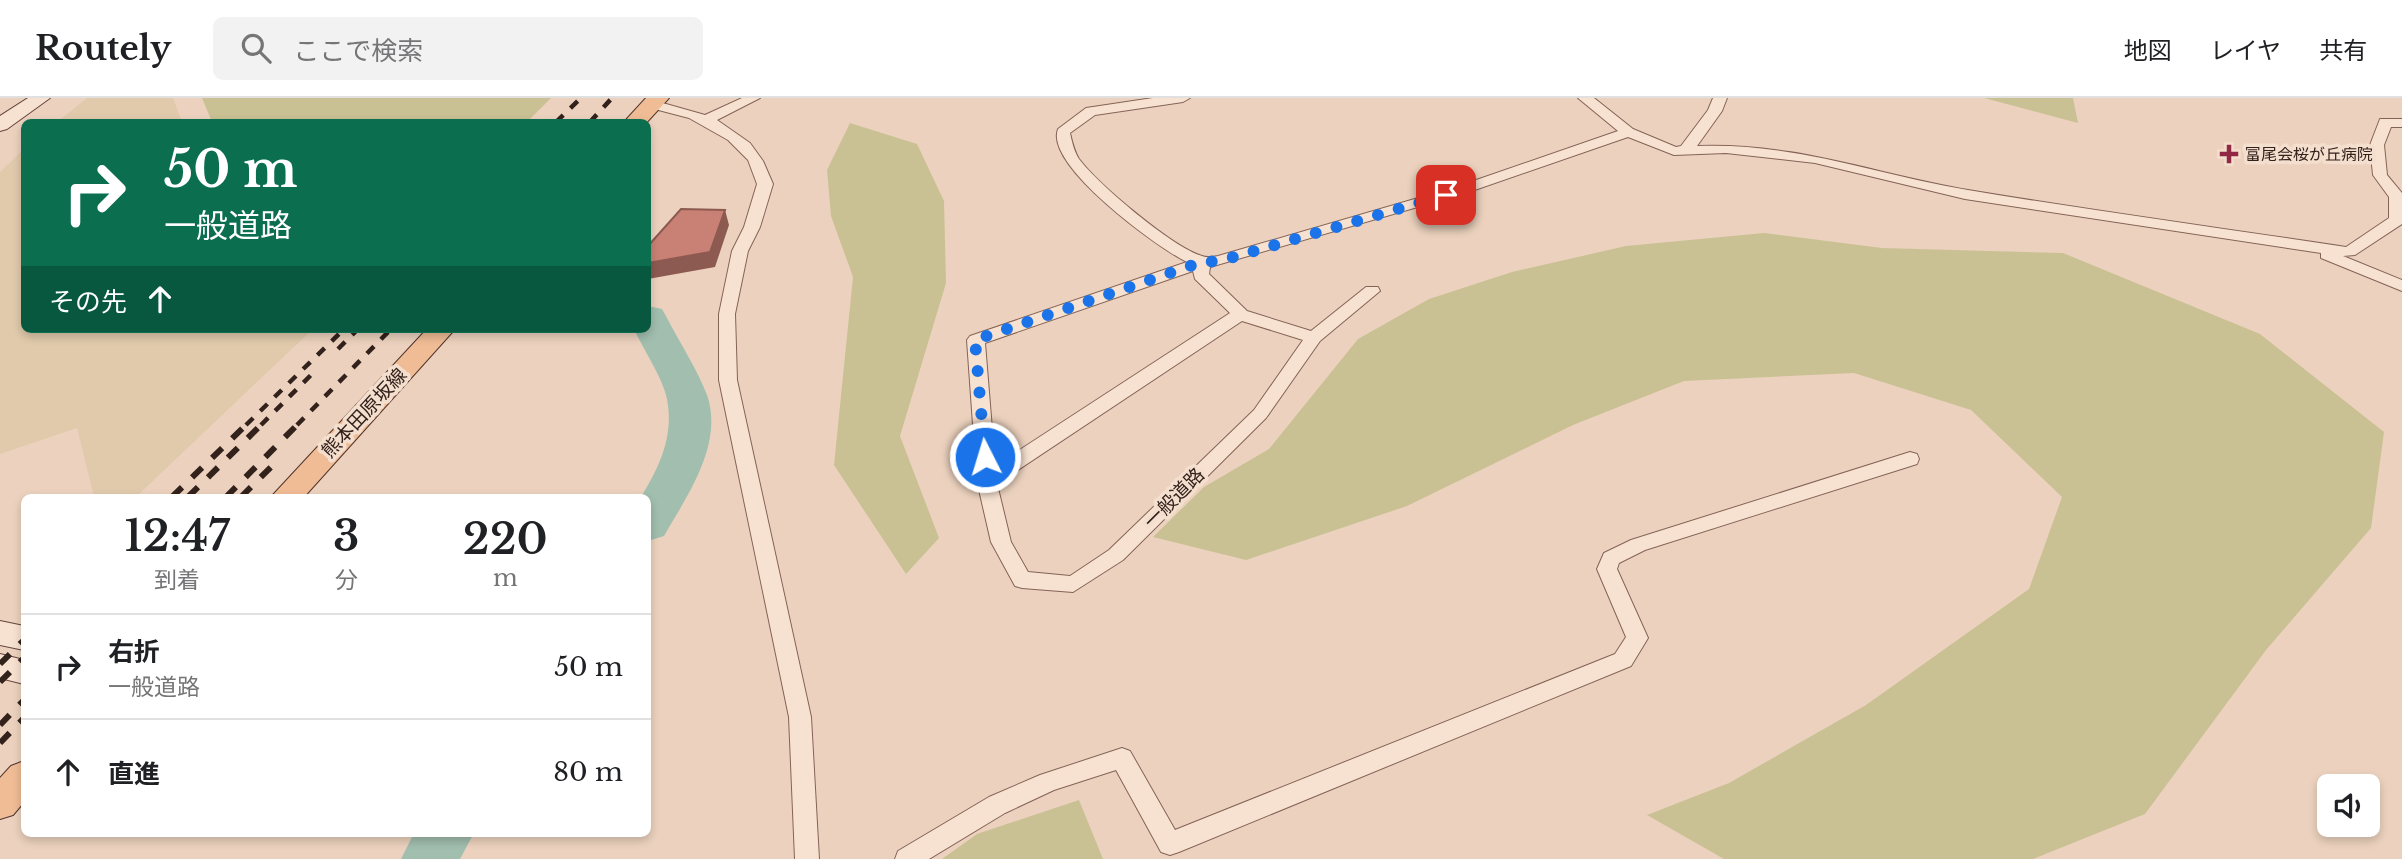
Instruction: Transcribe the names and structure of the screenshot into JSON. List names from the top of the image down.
{
  "streets": {
    "main road": ["熊本田原坂線"],
    "street": ["一般道路"]
  },
  "places": {
    "health": ["富尾会桜が丘病院"]
  },
  "page": {
    "header": "Routely",
    "search": "ここで検索",
    "nav": ["地図", "レイヤ", "共有"],
    "turn": ["50 m", "一般道路"],
    "then": "その先",
    "eta": [
      "12:47",
      "到着",
      "3",
      "分",
      "220",
      "m"
    ],
    "list": [
      {
        "name": "右折",
        "note": "一般道路",
        "value": "50 m"
      },
      {
        "name": "直進",
        "value": "80 m"
      }
    ]
  }
}
